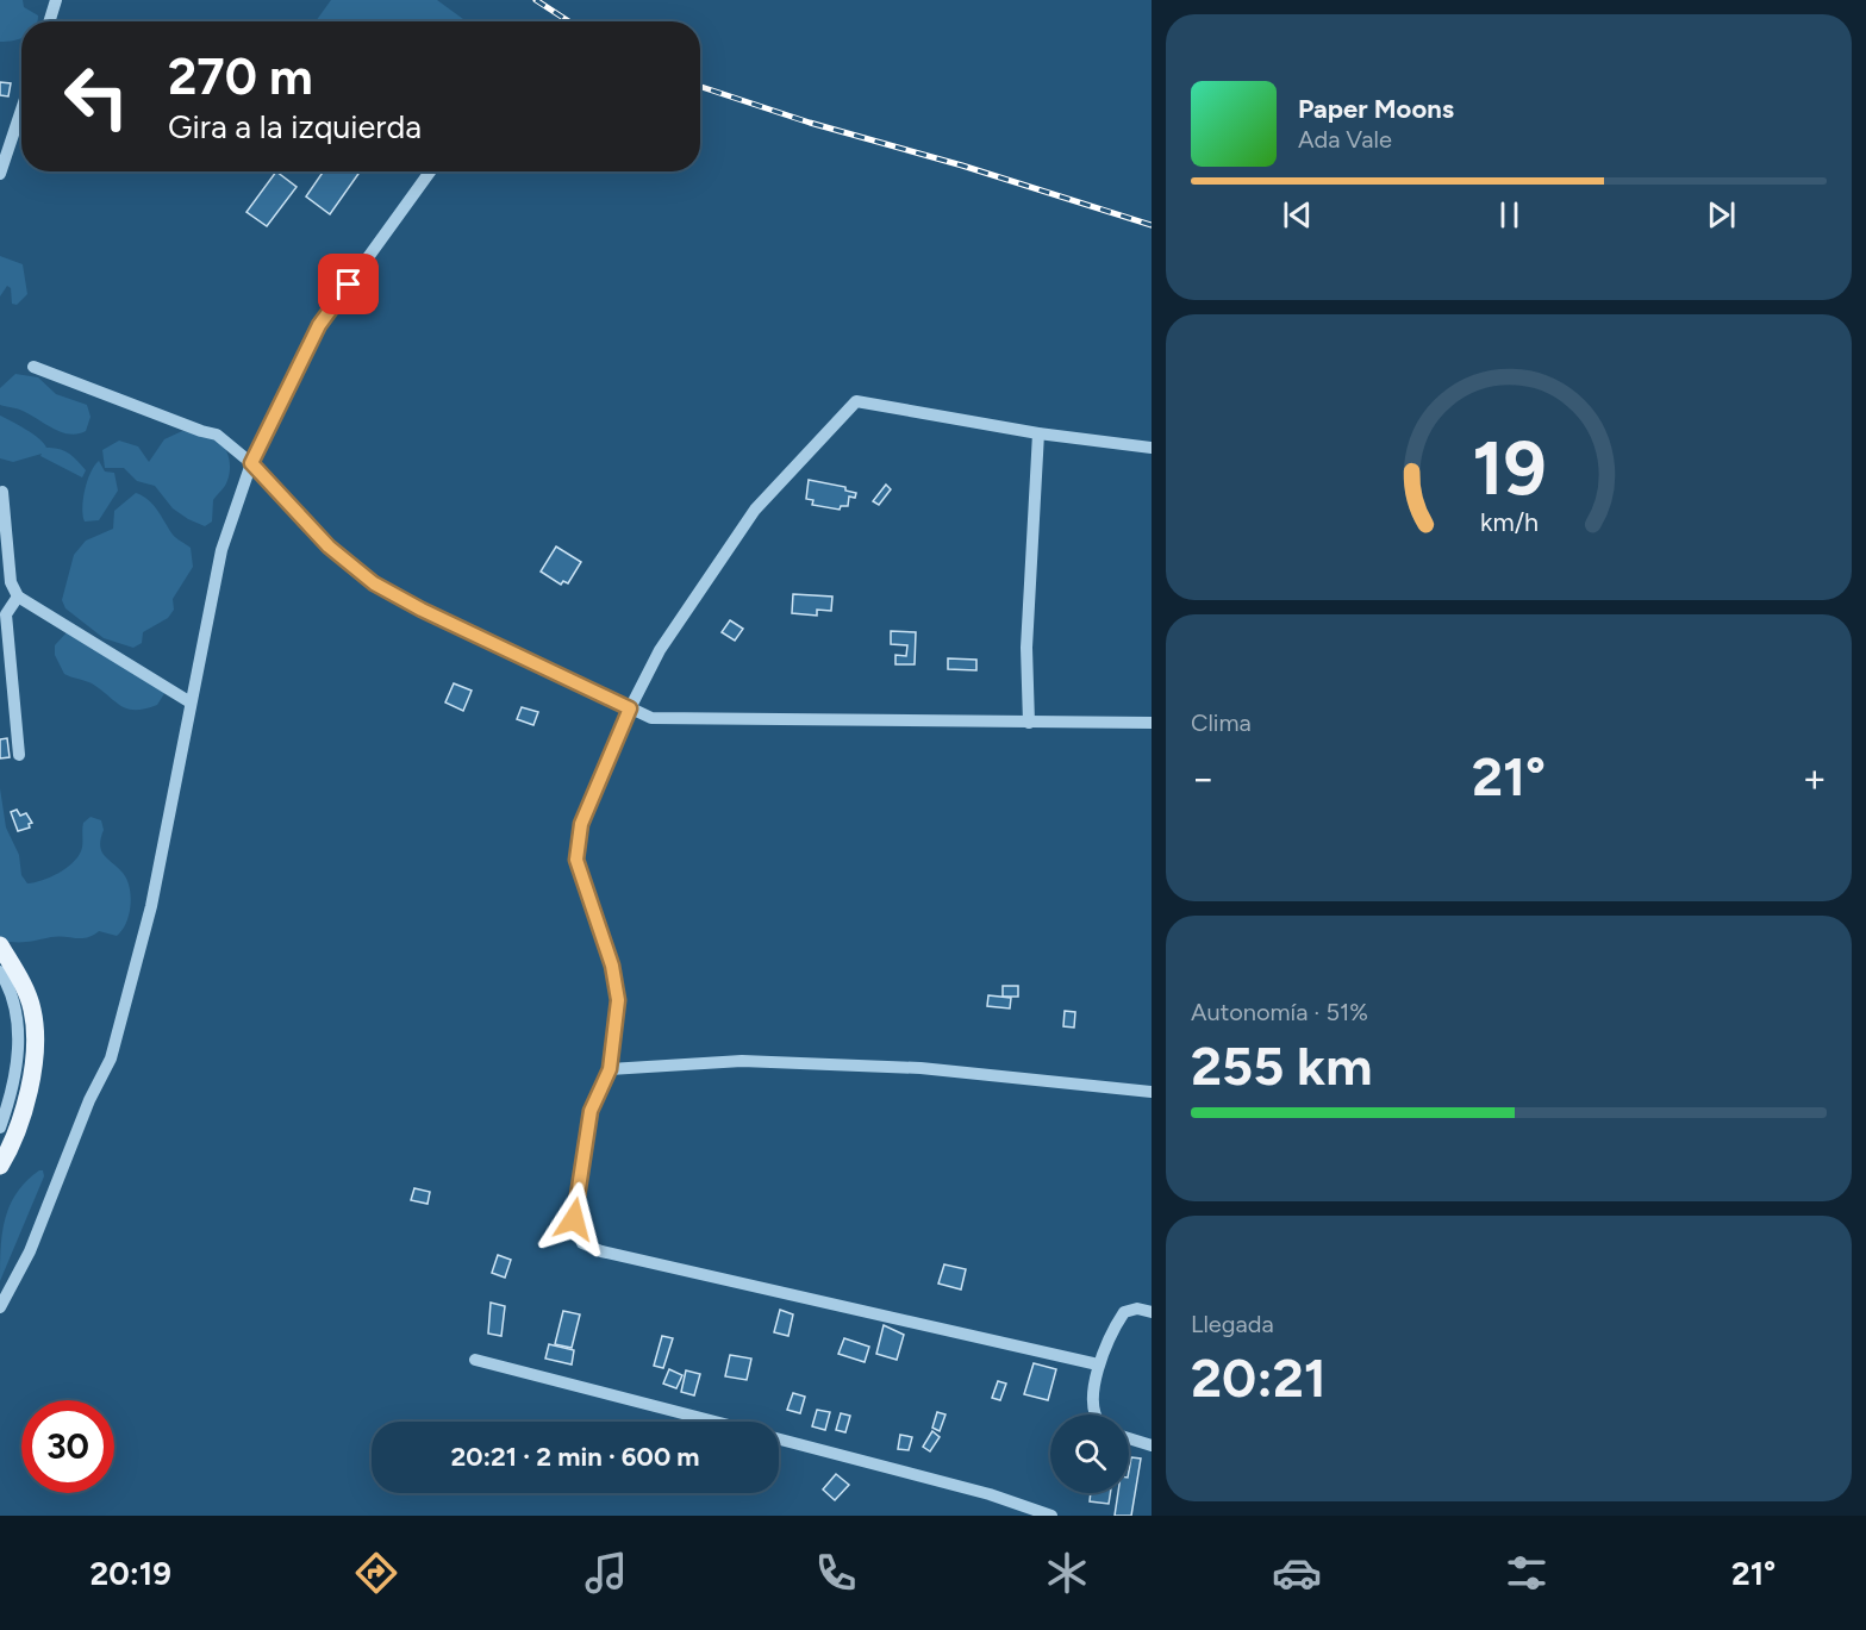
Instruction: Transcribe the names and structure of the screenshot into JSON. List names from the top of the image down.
{
  "page": {
    "turn": ["270 m", "Gira a la izquierda"],
    "song": ["Paper Moons", "Ada Vale"],
    "tile": [
      "Clima",
      ["Autonomía · 51%", "255 km"],
      ["Llegada", "20:21"]
    ],
    "heat": ["−", "21°", "+"],
    "limit": "30",
    "trip": "20:21 · 2 min · 600 m",
    "tabs": ["20:19", "21°"],
    "gauge": ["19", "km/h"]
  }
}
